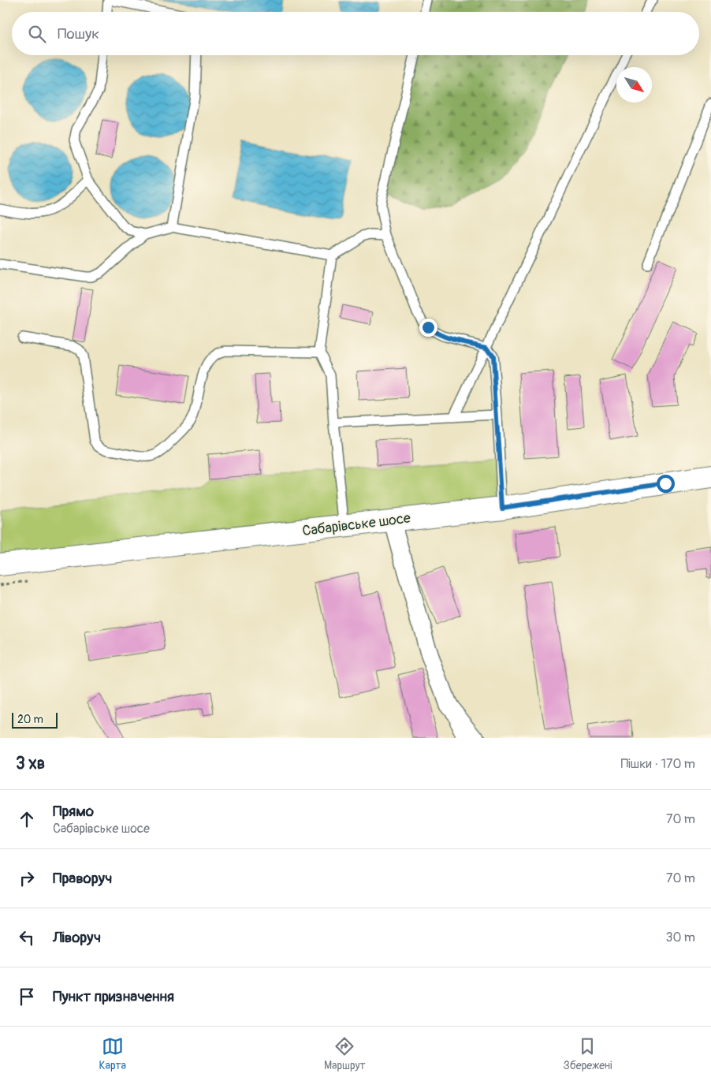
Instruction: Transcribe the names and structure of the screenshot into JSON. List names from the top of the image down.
{
  "streets": {
    "street": ["Сабарівське шосе"]
  },
  "scale_bar": "20 m",
  "north": "bottom right",
  "page": {
    "search": "Пошук",
    "scale": "20 m",
    "heading": ["3 хв", "Пішки · 170 m"],
    "list": [
      ["Прямо", "Сабарівське шосе", "70 m"],
      ["Праворуч", "70 m"],
      ["Ліворуч", "30 m"],
      "Пункт призначення"
    ],
    "nav": ["Карта", "Маршрут", "Збережені"]
  }
}
